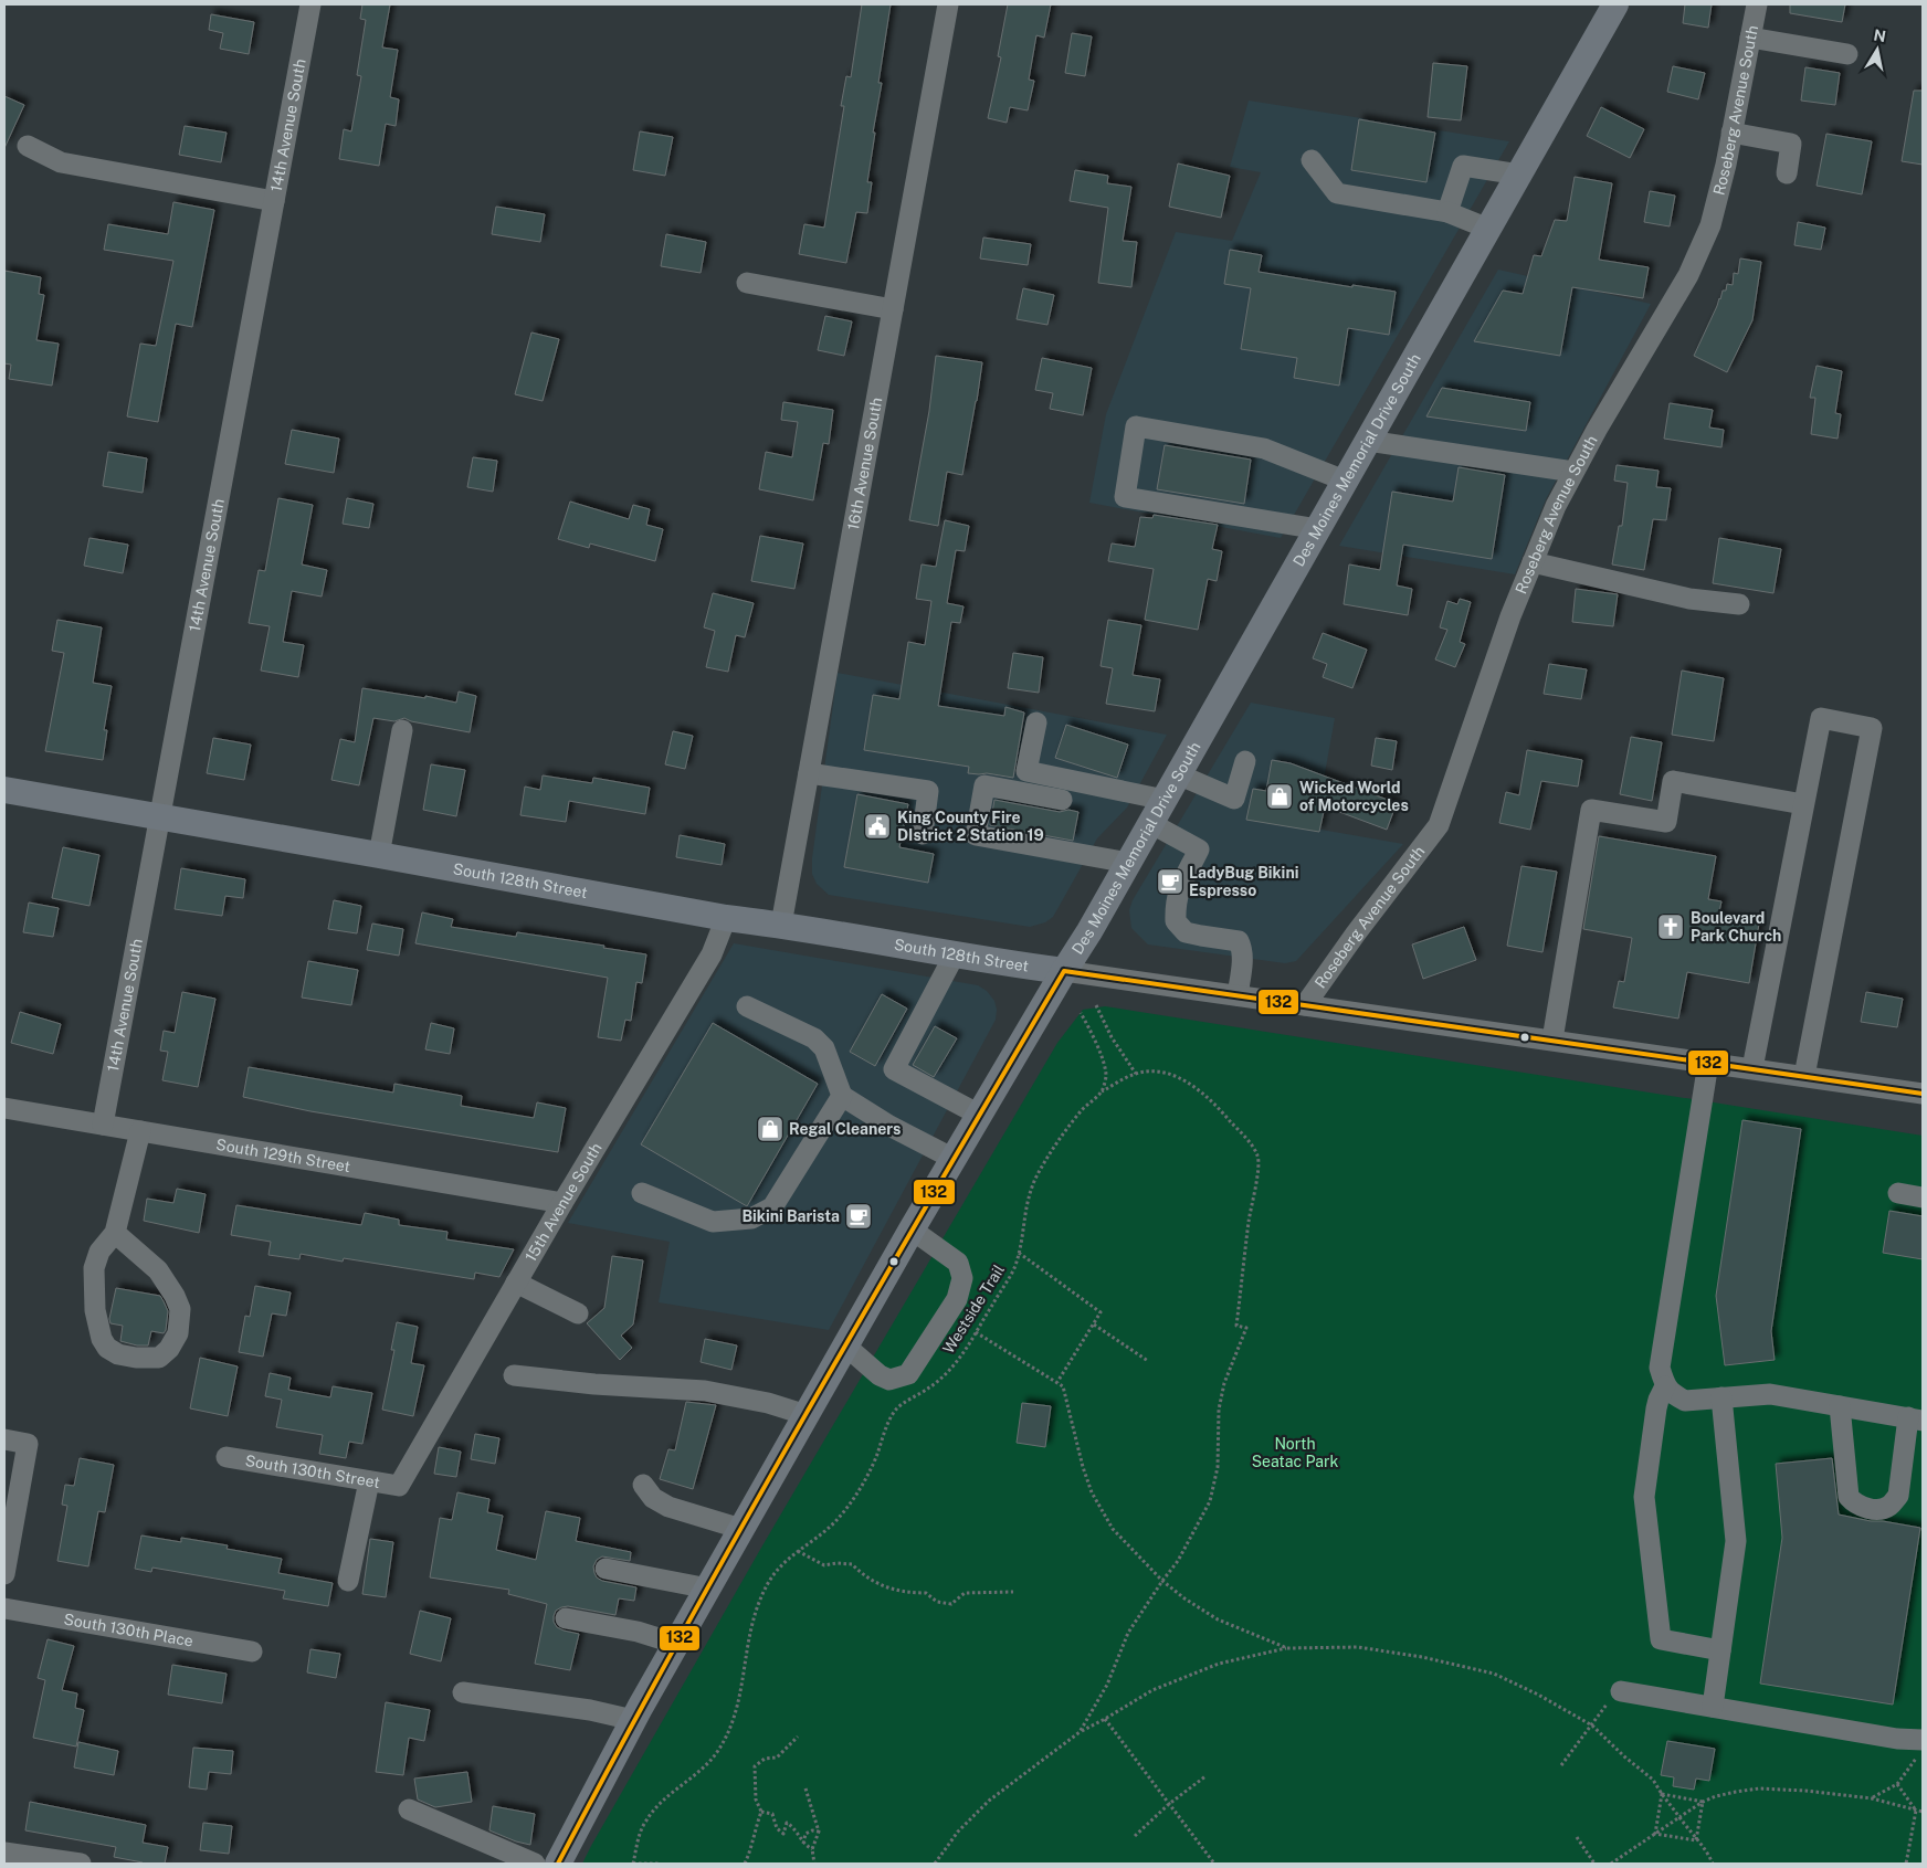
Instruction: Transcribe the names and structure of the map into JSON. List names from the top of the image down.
{
  "streets": {
    "main road": ["Des Moines Memorial Drive South", "South 128th Street"],
    "street": [
      "Roseberg Avenue South",
      "14th Avenue South",
      "16th Avenue South",
      "South 129th Street",
      "15th Avenue South",
      "South 130th Street",
      "South 130th Place"
    ],
    "path": ["Westside Trail"]
  },
  "crossings": [
    ["Roseberg Avenue South", "South 128th Street"],
    ["14th Avenue South", "South 128th Street"],
    ["14th Avenue South", "South 129th Street"],
    ["Des Moines Memorial Drive South", "South 128th Street"],
    ["16th Avenue South", "South 128th Street"],
    ["South 128th Street", "15th Avenue South"],
    ["South 129th Street", "15th Avenue South"],
    ["15th Avenue South", "South 130th Street"]
  ],
  "parks": ["North Seatac Park"],
  "places": {
    "shop": ["Wicked World of Motorcycles", "Regal Cleaners"],
    "public building": ["King County Fire DIstrict 2 Station 19"],
    "cafe": ["LadyBug Bikini Espresso", "Bikini Barista"],
    "church": ["Boulevard Park Church"]
  },
  "lines": ["transit line 132"],
  "north": "top"
}
